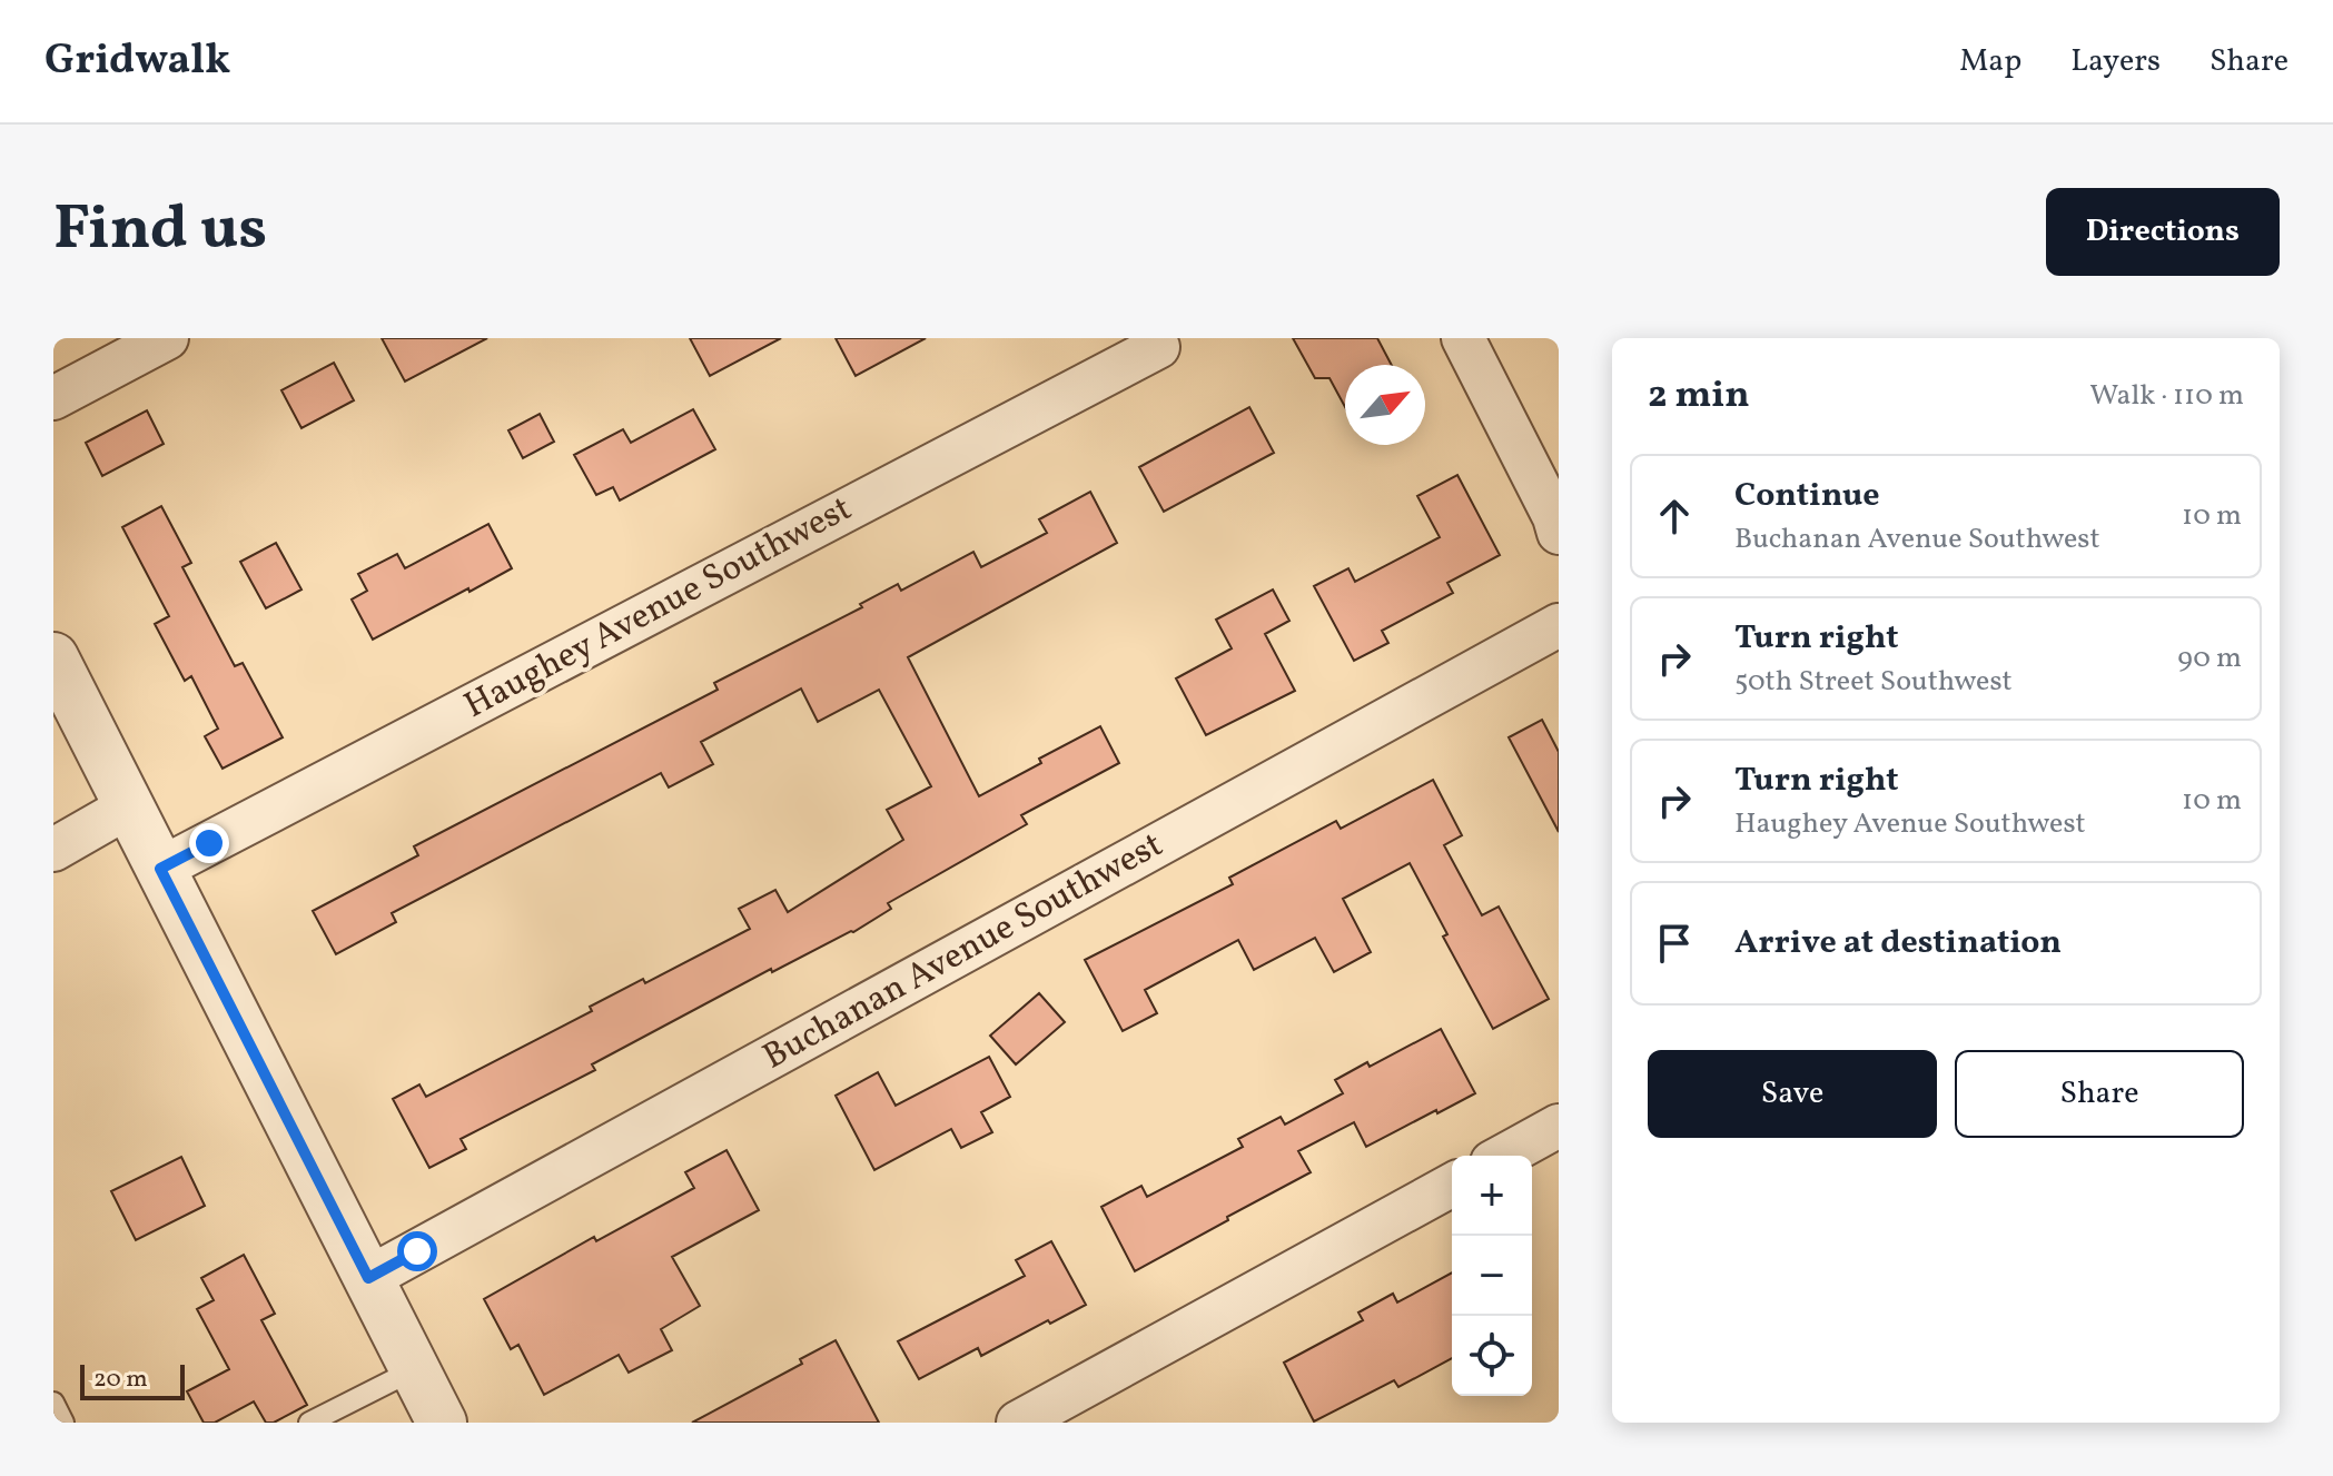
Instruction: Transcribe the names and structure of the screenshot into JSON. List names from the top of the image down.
{
  "streets": {
    "street": ["Haughey Avenue Southwest", "Buchanan Avenue Southwest"]
  },
  "scale_bar": "20 m",
  "north": "top right",
  "page": {
    "header": "Gridwalk",
    "nav": ["Map", "Layers", "Share"],
    "title": "Find us",
    "buttons": [
      "Directions",
      ["Save", "Share"]
    ],
    "heading": ["2 min", "Walk · 110 m"],
    "list": [
      ["Continue", "Buchanan Avenue Southwest", "10 m"],
      ["Turn right", "50th Street Southwest", "90 m"],
      ["Turn right", "Haughey Avenue Southwest", "10 m"],
      "Arrive at destination"
    ],
    "map_buttons": ["+", "−"],
    "scale": "20 m"
  }
}
